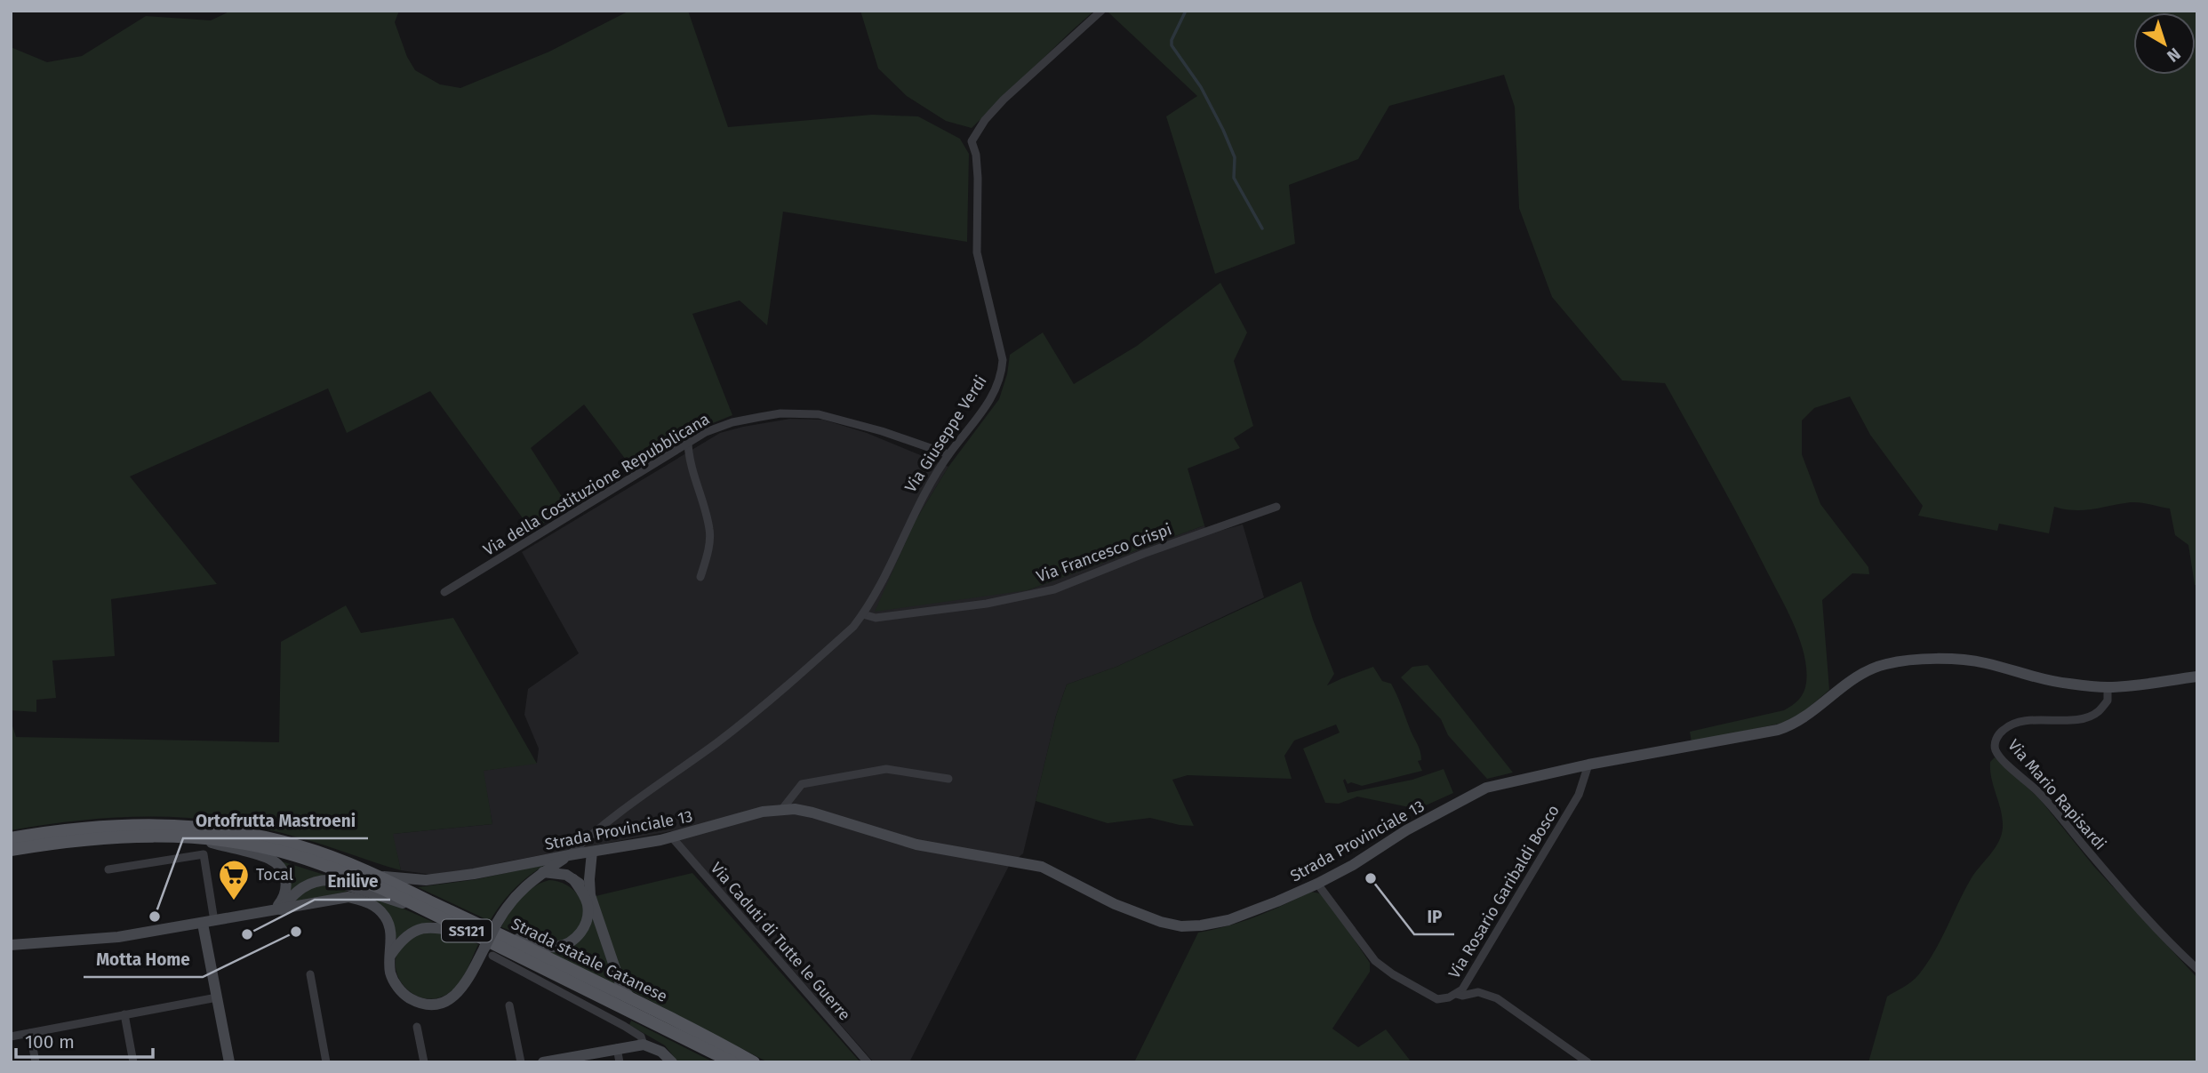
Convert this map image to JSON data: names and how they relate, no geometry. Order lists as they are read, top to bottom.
{
  "streets": {
    "main road": ["Strada Provinciale 13", "SS121", "Strada statale Catanese"],
    "street": [
      "Via Giuseppe Verdi",
      "Via della Costituzione Repubblicana",
      "Via Francesco Crispi",
      "Via Mario Rapisardi",
      "Via Rosario Garibaldi Bosco",
      "Via Caduti di Tutte le Guerre"
    ]
  },
  "crossings": [
    ["Via Giuseppe Verdi", "Via della Costituzione Repubblicana"],
    ["Via Giuseppe Verdi", "Via Francesco Crispi"],
    ["Via Giuseppe Verdi", "Strada Provinciale 13"],
    ["Via Mario Rapisardi", "Strada Provinciale 13"],
    ["Strada Provinciale 13", "Via Rosario Garibaldi Bosco"],
    ["Strada Provinciale 13", "Via Caduti di Tutte le Guerre"],
    ["Strada Provinciale 13", "Strada statale Catanese"]
  ],
  "places": {
    "other": [
      "IP",
      "Ortofrutta Mastroeni",
      "Motta Home",
      "Enilive"
    ],
    "supermarket": ["Tocal"]
  },
  "scale_bar": "100 m",
  "north": "bottom right"
}
